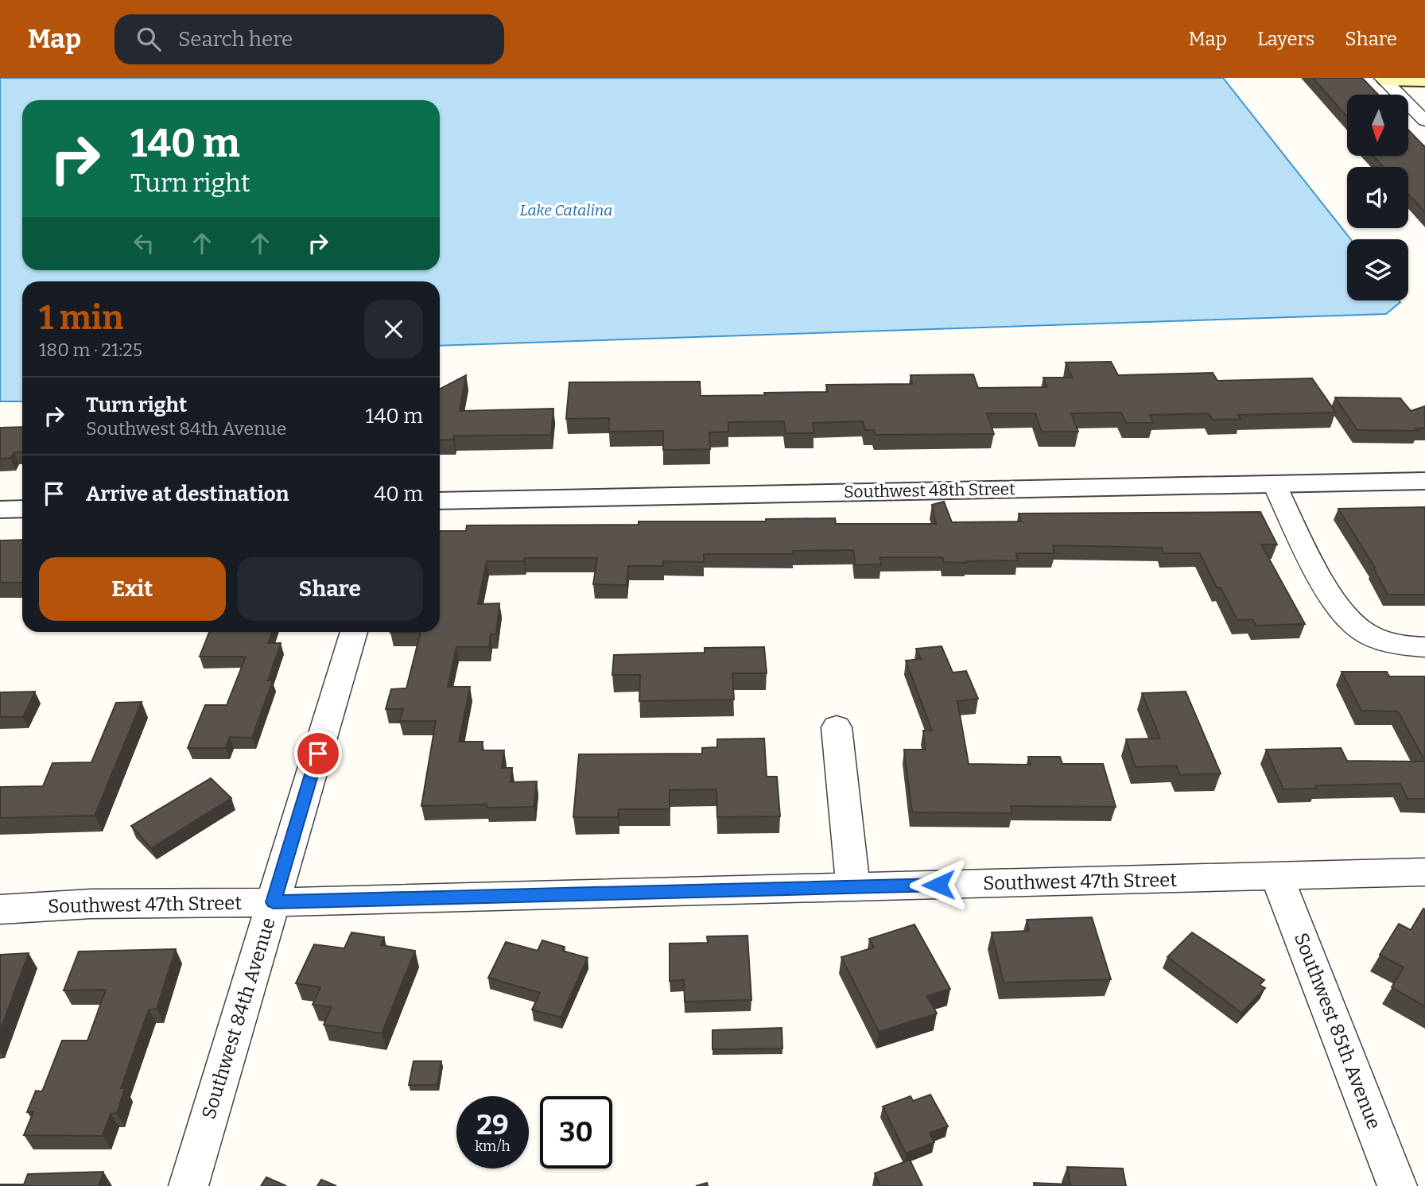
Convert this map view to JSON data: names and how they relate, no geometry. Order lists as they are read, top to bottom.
{
  "streets": {
    "street": [
      "Southwest 48th Street",
      "Southwest 47th Street",
      "Southwest 84th Avenue",
      "Southwest 85th Avenue"
    ]
  },
  "crossings": [
    ["Southwest 47th Street", "Southwest 84th Avenue"],
    ["Southwest 47th Street", "Southwest 85th Avenue"]
  ],
  "water": ["Lake Catalina"],
  "north": "bottom",
  "page": {
    "header": "Map",
    "search": "Search here",
    "nav": ["Map", "Layers", "Share"],
    "turn": ["140 m", "Turn right"],
    "heading": ["1 min", "180 m · 21:25"],
    "list": [
      {
        "name": "Turn right",
        "note": "Southwest 84th Avenue",
        "value": "140 m"
      },
      {
        "name": "Arrive at destination",
        "value": "40 m"
      }
    ],
    "buttons": ["Exit", "Share"],
    "speed": "29 km/h",
    "limit": "30"
  }
}
